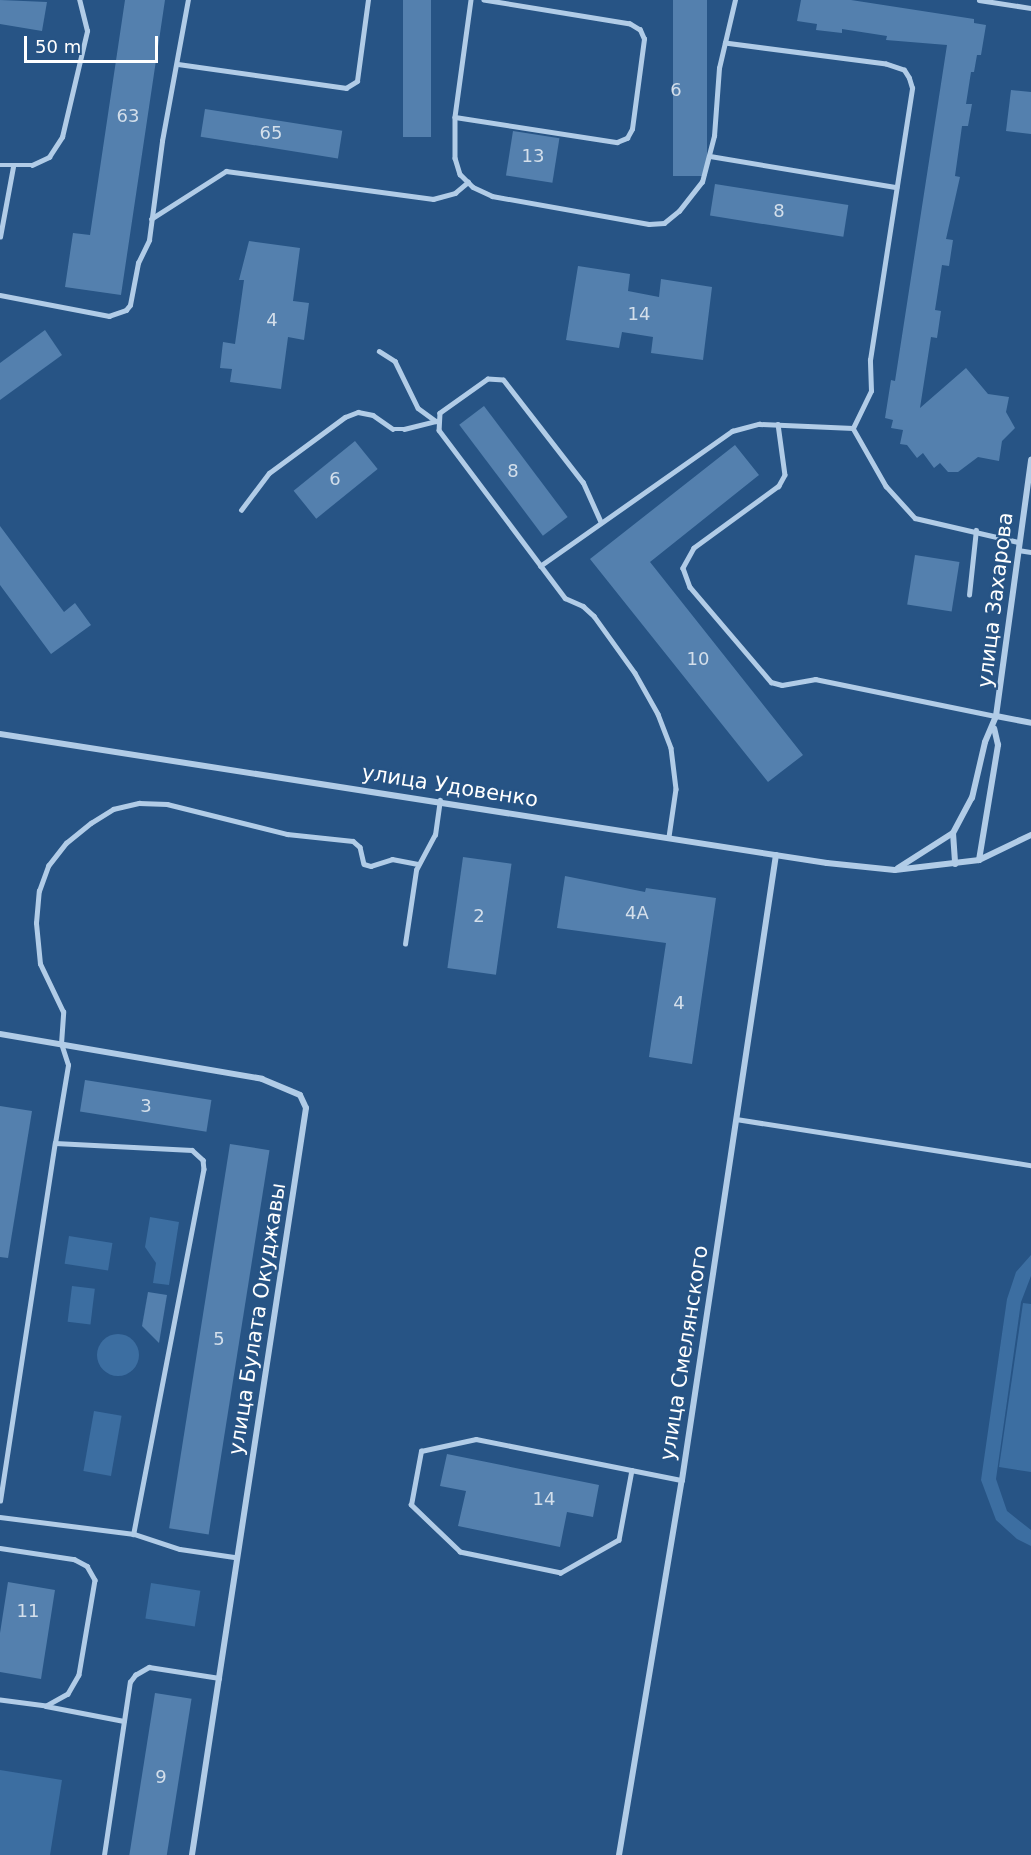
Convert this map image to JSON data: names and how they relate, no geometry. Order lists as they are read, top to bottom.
{
  "streets": {
    "street": [
      "улица Захарова",
      "улица Удовенко",
      "улица Булата Окуджавы",
      "улица Смелянского"
    ]
  },
  "crossings": [
    ["улица Удовенко", "улица Смелянского"]
  ],
  "house_numbers": [
    "6",
    "63",
    "65",
    "13",
    "8",
    "14",
    "4",
    "8",
    "6",
    "10",
    "4А",
    "2",
    "4",
    "3",
    "5",
    "14",
    "11",
    "9"
  ],
  "scale_bar": "50 m"
}
